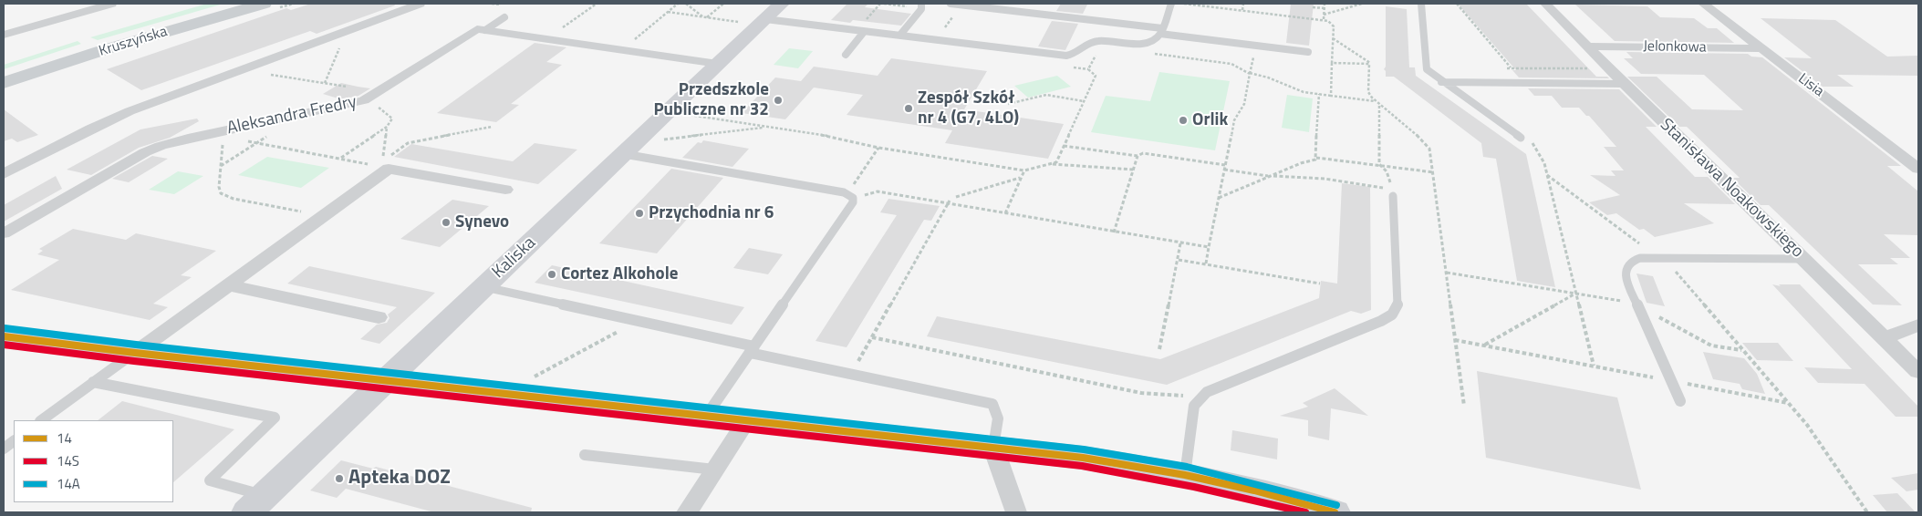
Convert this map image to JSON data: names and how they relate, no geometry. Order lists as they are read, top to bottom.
{
  "streets": {
    "main road": ["Kruszyńska"],
    "street": [
      "Jelonkowa",
      "Lisia",
      "Aleksandra Fredry",
      "Stanisława Noakowskiego",
      "Kaliska"
    ]
  },
  "crossings": [
    ["Jelonkowa", "Lisia"],
    ["Jelonkowa", "Stanisława Noakowskiego"],
    ["Aleksandra Fredry", "Kaliska"]
  ],
  "places": [
    "Przedszkole Publiczne nr 32",
    "Zespół Szkół nr 4 (G7, 4LO)",
    "Orlik",
    "Przychodnia nr 6",
    "Synevo",
    "Cortez Alkohole",
    "Apteka DOZ"
  ],
  "lines": ["transit line 14A", "transit line 14", "transit line 14S"],
  "legend": ["14", "14S", "14A"]
}
